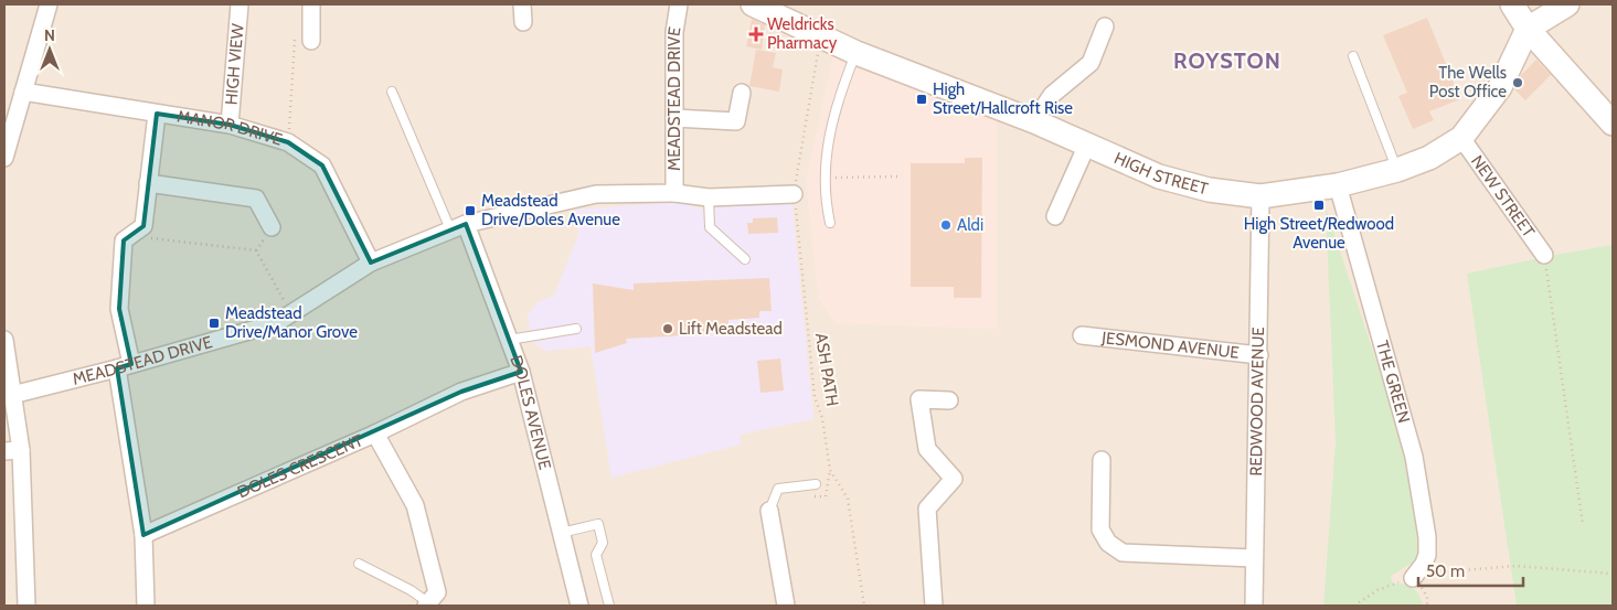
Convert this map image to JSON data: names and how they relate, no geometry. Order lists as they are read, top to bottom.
{
  "streets": {
    "main road": ["HIGH STREET"],
    "street": [
      "HIGH VIEW",
      "MEADSTEAD DRIVE",
      "MANOR DRIVE",
      "NEW STREET",
      "JESMOND AVENUE",
      "THE GREEN",
      "REDWOOD AVENUE",
      "DOLES AVENUE",
      "DOLES CRESCENT"
    ],
    "path": ["ASH PATH"]
  },
  "crossings": [
    ["HIGH VIEW", "MANOR DRIVE"],
    ["MEADSTEAD DRIVE", "MANOR DRIVE"],
    ["MEADSTEAD DRIVE", "ASH PATH"],
    ["MEADSTEAD DRIVE", "DOLES AVENUE"],
    ["HIGH STREET", "NEW STREET"],
    ["HIGH STREET", "ASH PATH"],
    ["HIGH STREET", "THE GREEN"],
    ["HIGH STREET", "REDWOOD AVENUE"],
    ["JESMOND AVENUE", "REDWOOD AVENUE"]
  ],
  "districts": ["ROYSTON"],
  "places": {
    "health": ["Weldricks Pharmacy"],
    "other": ["The Wells Post Office", "Aldi", "Lift Meadstead"],
    "transit": [
      "High Street/Hallcroft Rise",
      "High Street/Redwood Avenue",
      "Meadstead Drive/Doles Avenue",
      "Meadstead Drive/Manor Grove"
    ]
  },
  "scale_bar": "50 m",
  "north": "top"
}
